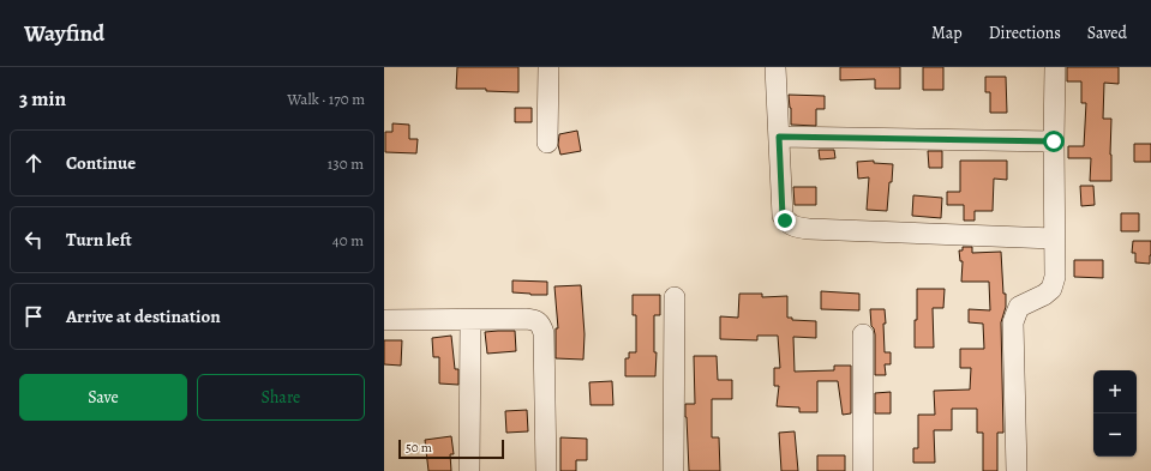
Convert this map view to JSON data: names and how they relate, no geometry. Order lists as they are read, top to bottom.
{
  "scale_bar": "50 m",
  "page": {
    "header": "Wayfind",
    "nav": ["Map", "Directions", "Saved"],
    "heading": ["3 min", "Walk · 170 m"],
    "list": [
      ["Continue", "130 m"],
      ["Turn left", "40 m"],
      "Arrive at destination"
    ],
    "buttons": ["Save", "Share"],
    "map_buttons": ["+", "−"],
    "scale": "50 m"
  }
}
